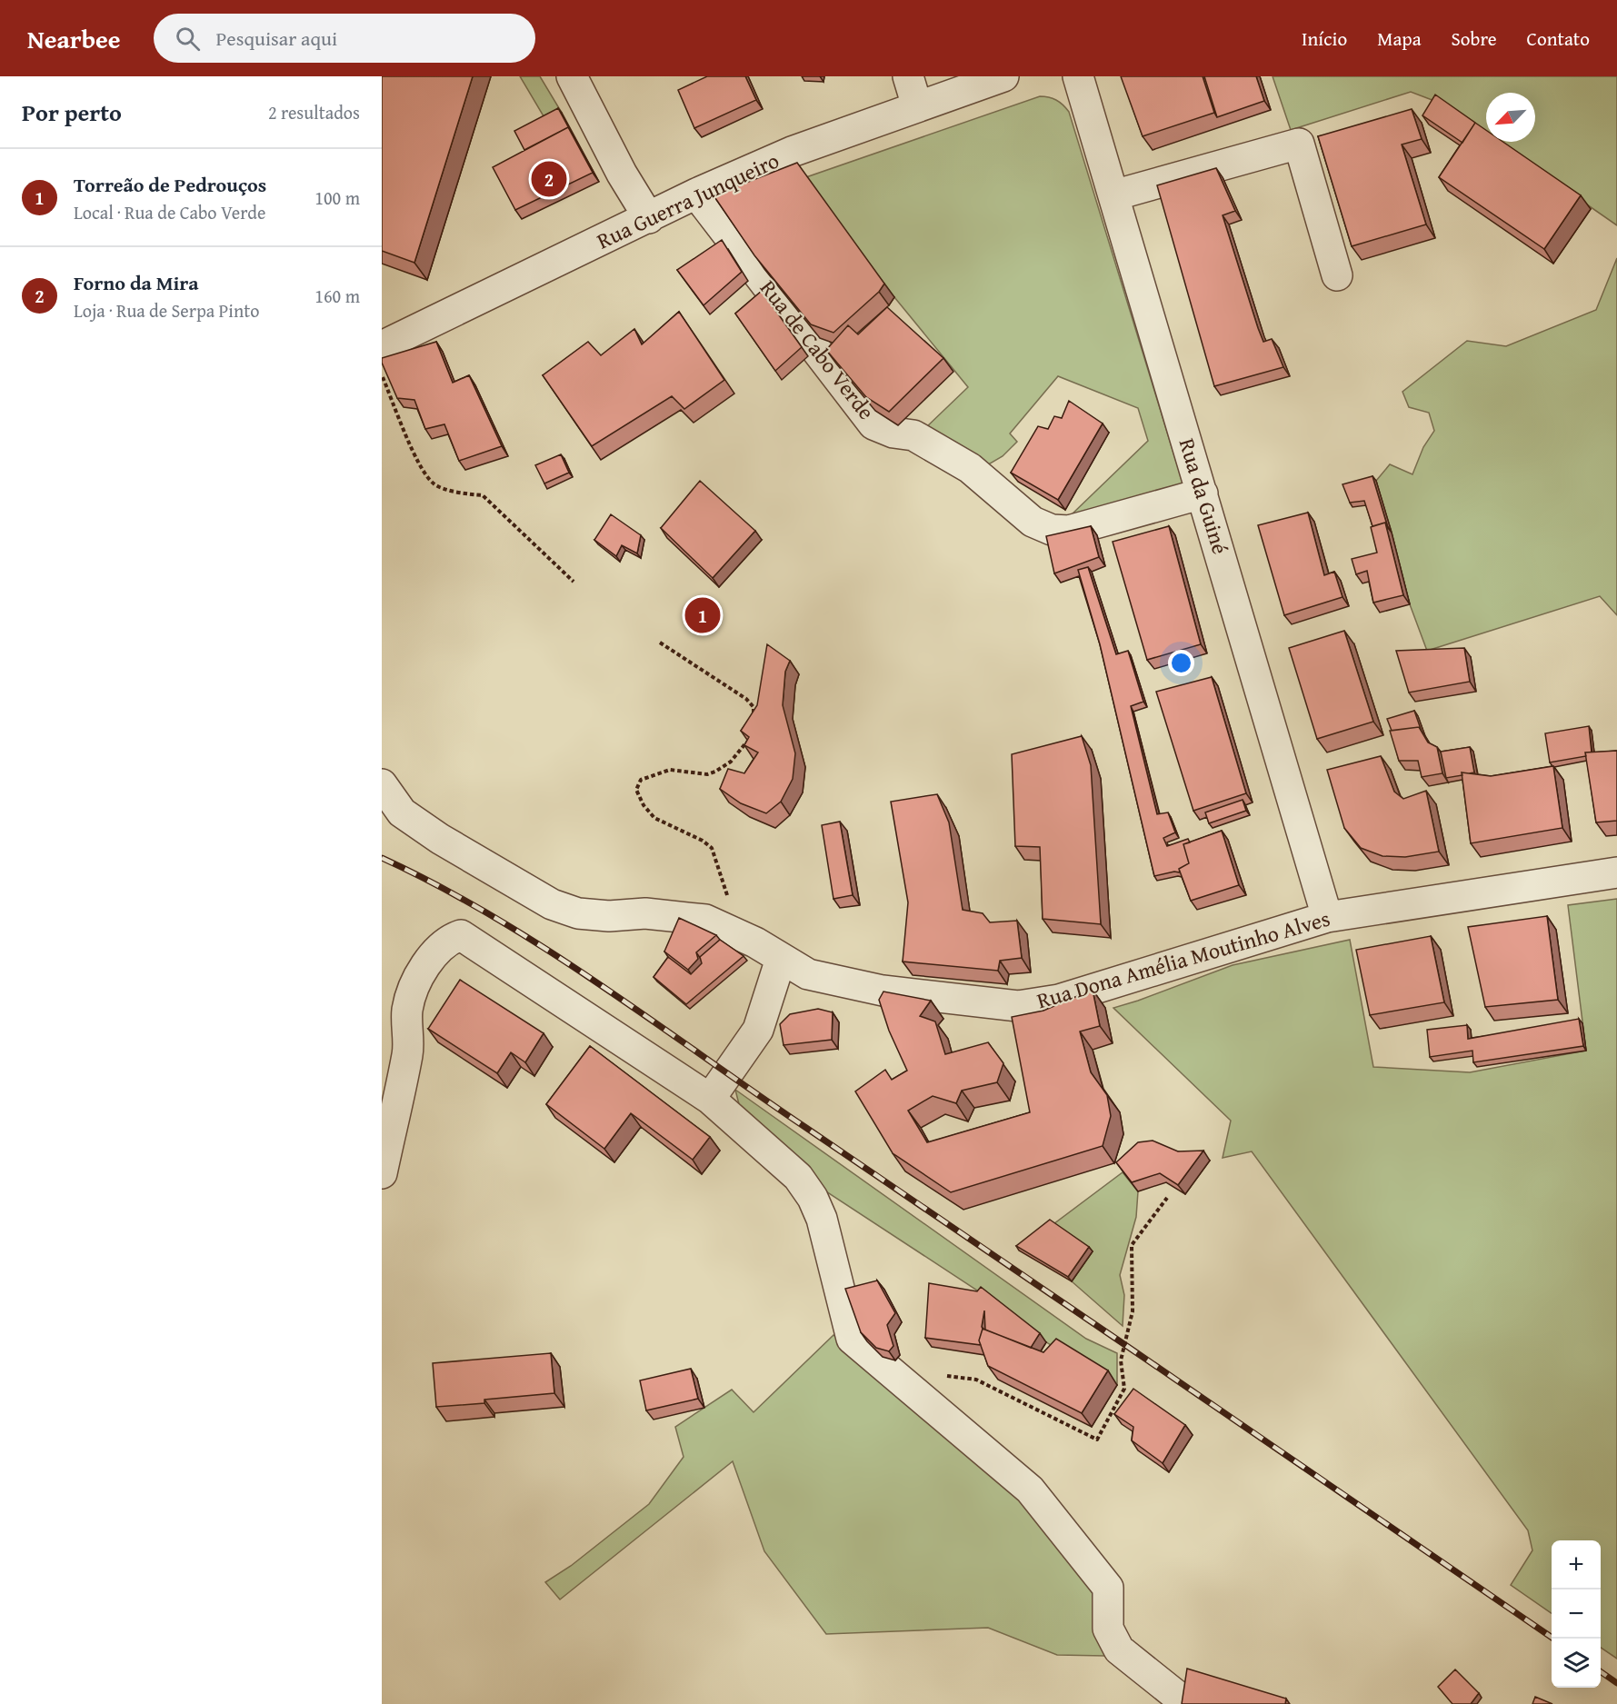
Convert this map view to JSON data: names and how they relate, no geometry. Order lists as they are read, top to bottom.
{
  "streets": {
    "street": [
      "Rua Guerra Junqueiro",
      "Rua de Cabo Verde",
      "Rua da Guiné",
      "Rua Dona Amélia Moutinho Alves"
    ]
  },
  "crossings": [
    ["Rua Guerra Junqueiro", "Rua de Cabo Verde"],
    ["Rua de Cabo Verde", "Rua da Guiné"],
    ["Rua da Guiné", "Rua Dona Amélia Moutinho Alves"]
  ],
  "north": "bottom left",
  "page": {
    "header": "Nearbee",
    "search": "Pesquisar aqui",
    "nav": [
      "Início",
      "Mapa",
      "Sobre",
      "Contato"
    ],
    "heading": ["Por perto", "2 resultados"],
    "list": [
      {
        "mark": "1",
        "name": "Torreão de Pedrouços",
        "note": "Local · Rua de Cabo Verde",
        "value": "100 m"
      },
      {
        "mark": "2",
        "name": "Forno da Mira",
        "note": "Loja · Rua de Serpa Pinto",
        "value": "160 m"
      }
    ],
    "pins": ["2", "1"],
    "map_buttons": ["+", "−"]
  }
}
